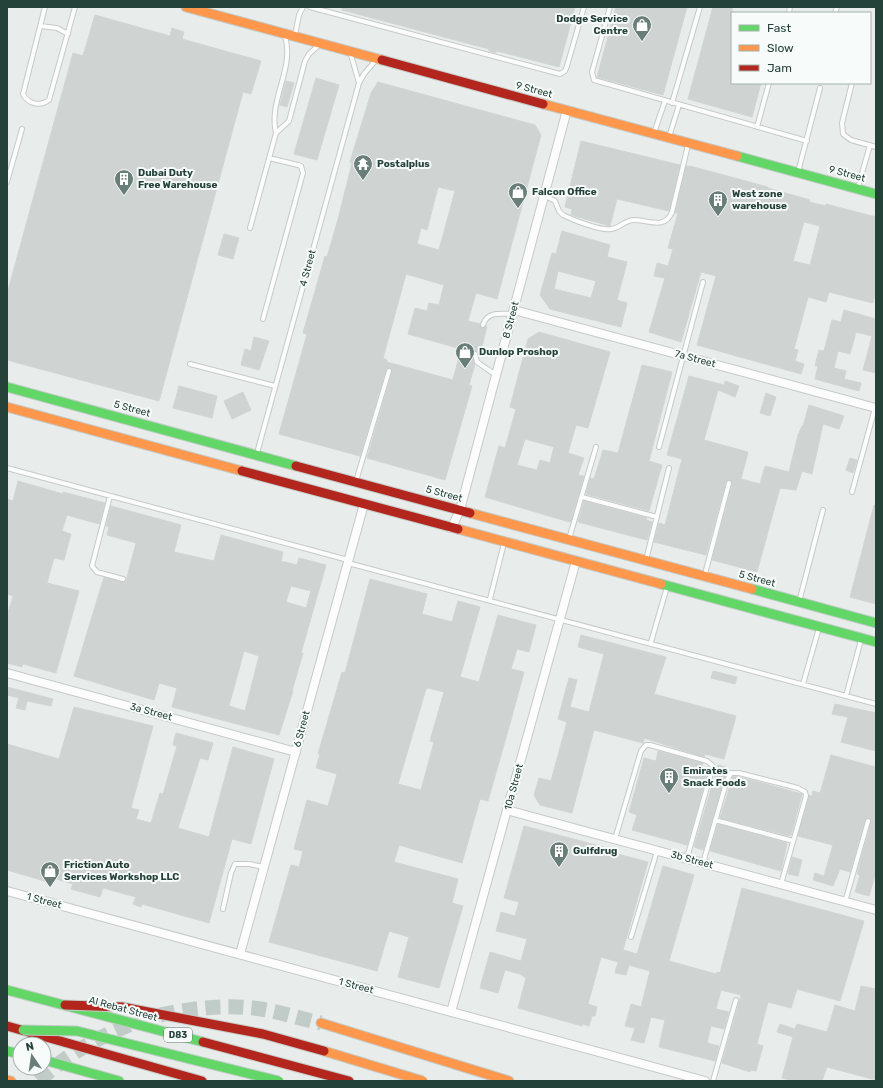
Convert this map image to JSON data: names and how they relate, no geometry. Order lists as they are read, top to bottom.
{
  "streets": {
    "main road": [
      "9 Street",
      "5 Street",
      "Al Rebat Street",
      "D83"
    ],
    "street": [
      "8 Street",
      "7a Street",
      "3a Street",
      "6 Street",
      "10a Street",
      "3b Street",
      "1 Street"
    ],
    "lane": ["4 Street"]
  },
  "crossings": [
    ["9 Street", "4 Street"],
    ["9 Street", "8 Street"],
    ["4 Street", "5 Street"],
    ["8 Street", "7a Street"],
    ["8 Street", "5 Street"],
    ["3a Street", "6 Street"],
    ["6 Street", "1 Street"],
    ["10a Street", "3b Street"],
    ["10a Street", "1 Street"]
  ],
  "places": {
    "shop": [
      "Dodge Service Centre",
      "Falcon Office",
      "Dunlop Proshop",
      "Friction Auto Services Workshop LLC"
    ],
    "temple": ["Postalplus"],
    "building": [
      "Dubai Duty Free Warehouse",
      "West zone warehouse",
      "Emirates Snack Foods",
      "Gulfdrug"
    ]
  },
  "legend": ["Fast", "Slow", "Jam"],
  "north": "top"
}
